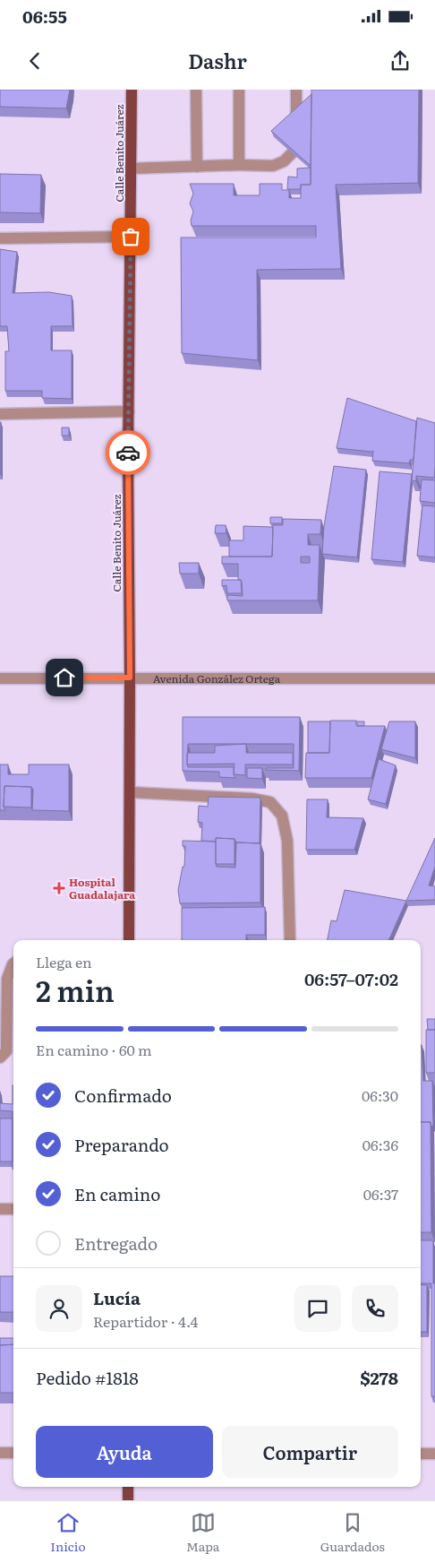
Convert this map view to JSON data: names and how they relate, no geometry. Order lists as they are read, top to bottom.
{
  "streets": {
    "main road": ["Calle Benito Juárez"],
    "street": ["Avenida González Ortega"]
  },
  "crossings": [
    ["Calle Benito Juárez", "Avenida González Ortega"]
  ],
  "places": {
    "health": ["Hospital Guadalajara"]
  },
  "page": {
    "status": "06:55",
    "header": "Dashr",
    "heading": ["2 min", "Llega en", "06:57–07:02"],
    "panel": [
      "Lucía",
      "Repartidor · 4.4",
      "Pedido #1818",
      "$278"
    ],
    "bar": "En camino · 60 m",
    "list": [
      ["Confirmado", "06:30"],
      ["Preparando", "06:36"],
      ["En camino", "06:37"],
      "Entregado"
    ],
    "buttons": ["Ayuda", "Compartir"],
    "tabs": ["Inicio", "Mapa", "Guardados"]
  }
}
